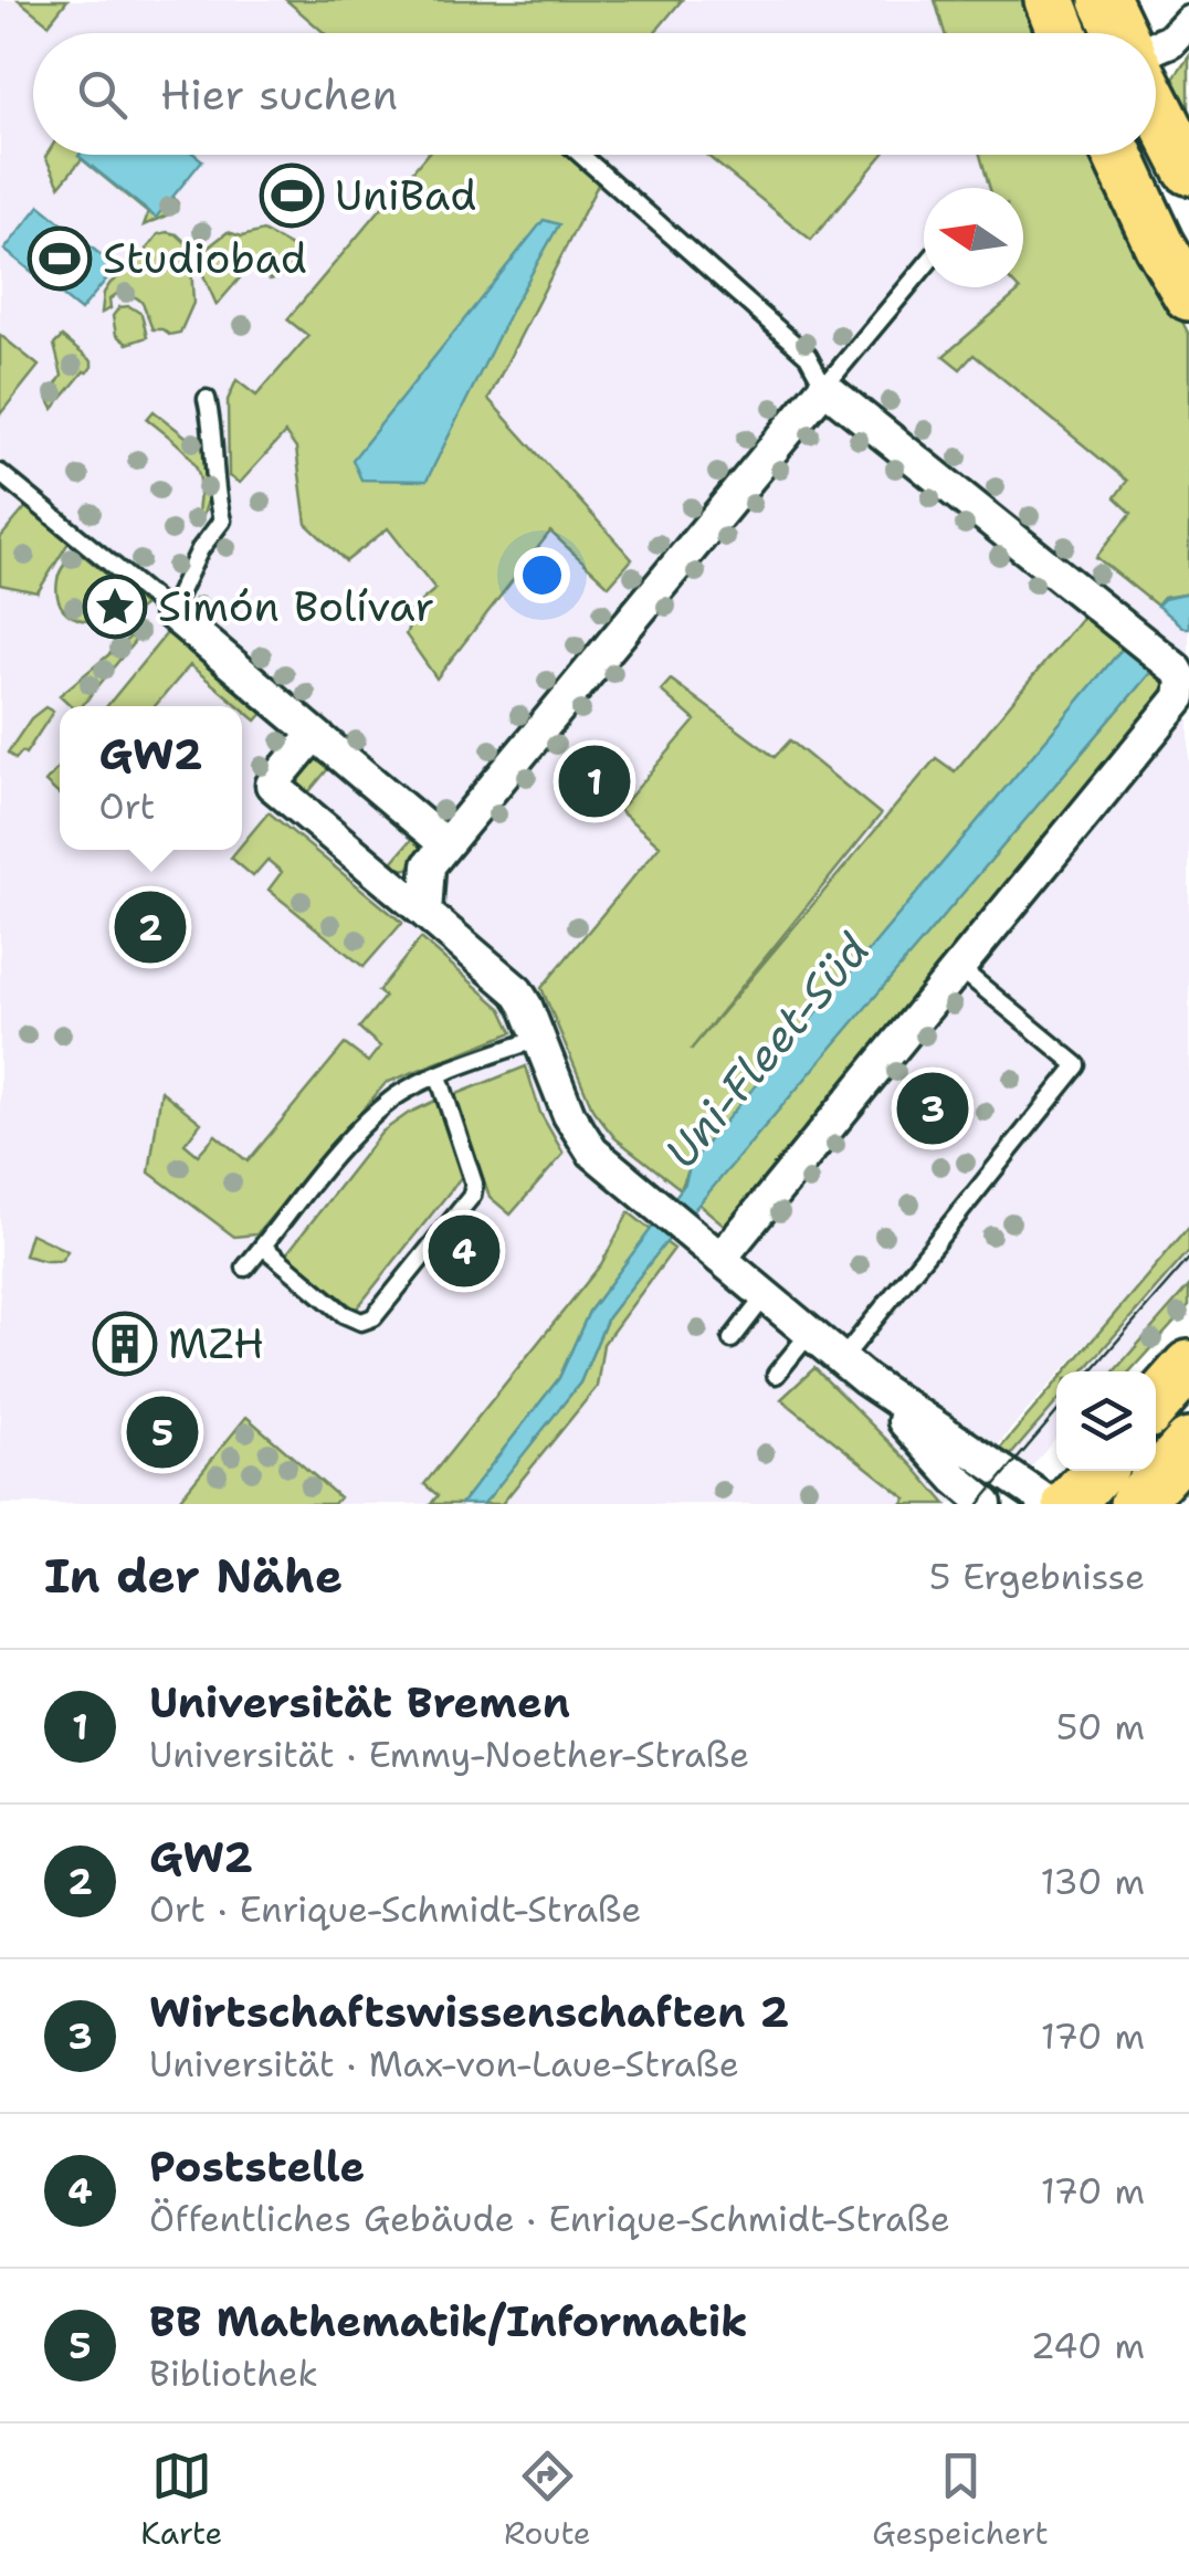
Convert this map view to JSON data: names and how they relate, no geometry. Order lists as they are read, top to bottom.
{
  "water": ["Uni-Fleet-Süd"],
  "places": {
    "sports": ["UniBad", "Studiobad"],
    "place": ["Simón Bolívar"],
    "building": ["MZH"]
  },
  "north": "left",
  "page": {
    "search": "Hier suchen",
    "popup": ["GW2", "Ort"],
    "pins": [
      "1",
      "2",
      "3",
      "4",
      "5"
    ],
    "heading": ["In der Nähe", "5 Ergebnisse"],
    "list": [
      {
        "mark": "1",
        "name": "Universität Bremen",
        "note": "Universität · Emmy-Noether-Straße",
        "value": "50 m"
      },
      {
        "mark": "2",
        "name": "GW2",
        "note": "Ort · Enrique-Schmidt-Straße",
        "value": "130 m"
      },
      {
        "mark": "3",
        "name": "Wirtschaftswissenschaften 2",
        "note": "Universität · Max-von-Laue-Straße",
        "value": "170 m"
      },
      {
        "mark": "4",
        "name": "Poststelle",
        "note": "Öffentliches Gebäude · Enrique-Schmidt-Straße",
        "value": "170 m"
      },
      {
        "mark": "5",
        "name": "BB Mathematik/Informatik",
        "note": "Bibliothek",
        "value": "240 m"
      }
    ],
    "nav": ["Karte", "Route", "Gespeichert"]
  }
}
